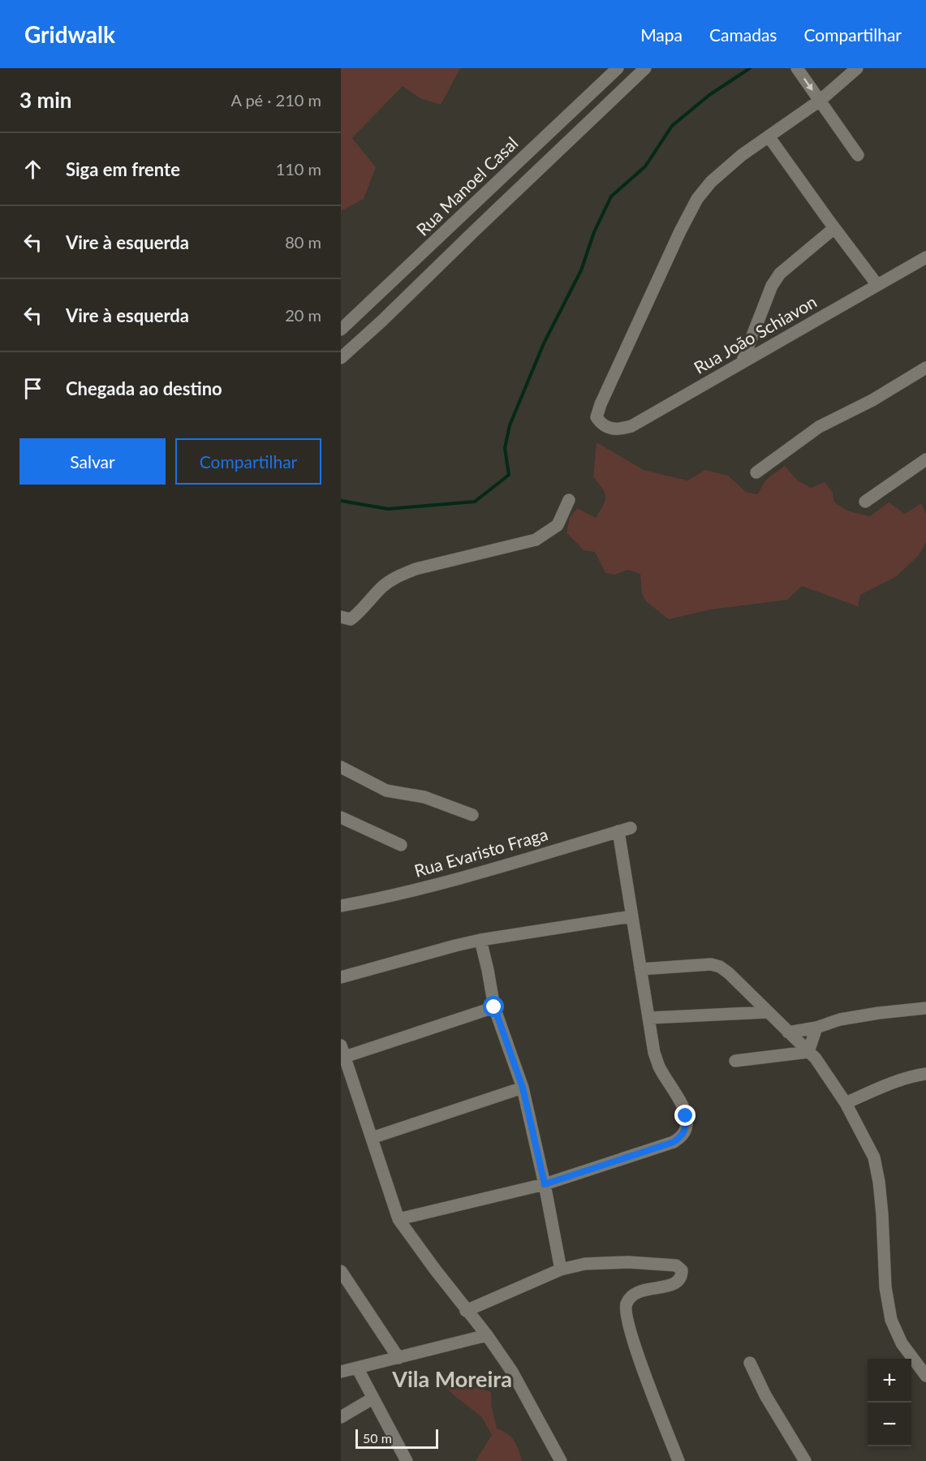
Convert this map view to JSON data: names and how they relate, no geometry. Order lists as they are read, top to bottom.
{
  "streets": {
    "street": ["Rua Manoel Casal", "Rua João Schiavon", "Rua Evaristo Fraga"]
  },
  "districts": ["Vila Moreira"],
  "scale_bar": "50 m",
  "page": {
    "header": "Gridwalk",
    "nav": ["Mapa", "Camadas", "Compartilhar"],
    "heading": ["3 min", "A pé · 210 m"],
    "list": [
      ["Siga em frente", "110 m"],
      ["Vire à esquerda", "80 m"],
      ["Vire à esquerda", "20 m"],
      "Chegada ao destino"
    ],
    "buttons": ["Salvar", "Compartilhar"],
    "map_buttons": ["+", "−"],
    "scale": "50 m"
  }
}
